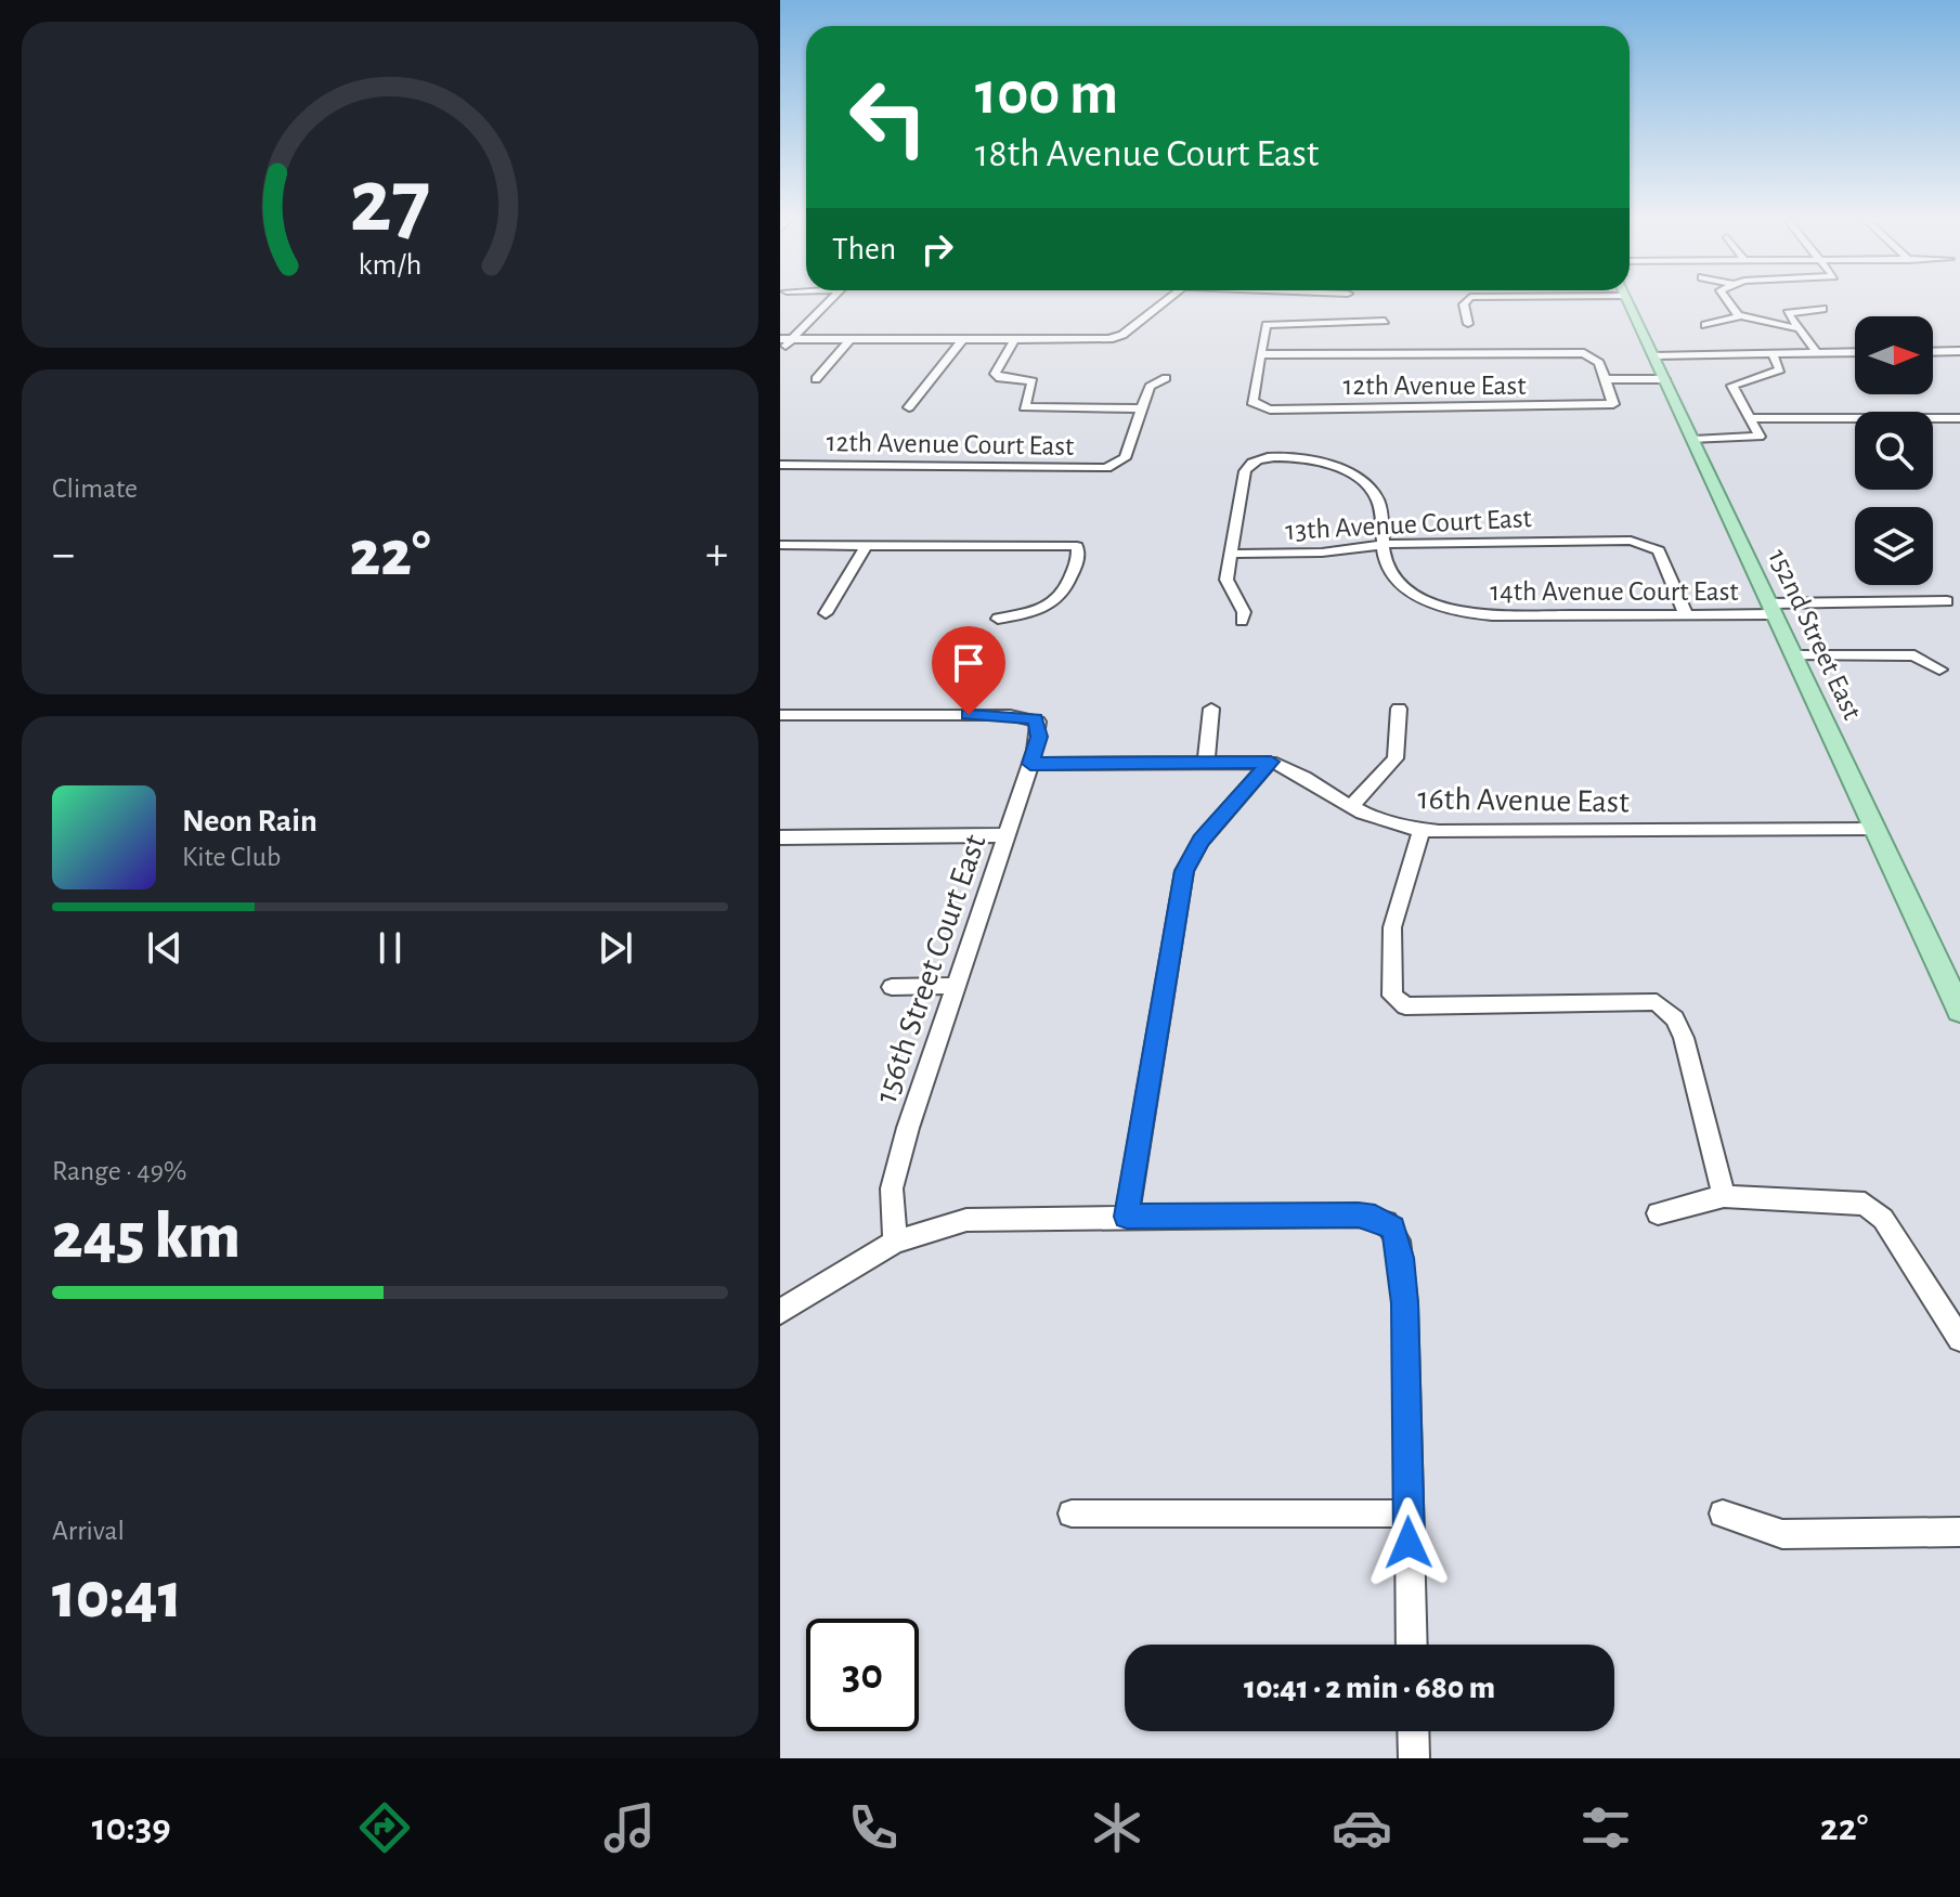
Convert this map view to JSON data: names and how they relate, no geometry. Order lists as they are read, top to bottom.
{
  "streets": {
    "main road": ["152nd Street East"],
    "street": [
      "12th Avenue East",
      "12th Avenue Court East",
      "13th Avenue Court East",
      "14th Avenue Court East",
      "16th Avenue East",
      "156th Street Court East"
    ]
  },
  "crossings": [
    ["13th Avenue Court East", "14th Avenue Court East"],
    ["14th Avenue Court East", "152nd Street East"],
    ["152nd Street East", "16th Avenue East"],
    ["16th Avenue East", "156th Street Court East"]
  ],
  "north": "right",
  "page": {
    "turn": ["100 m", "18th Avenue Court East"],
    "then": "Then",
    "tile": [
      "Climate",
      ["Range · 49%", "245 km"],
      ["Arrival", "10:41"]
    ],
    "heat": ["−", "22°", "+"],
    "song": ["Neon Rain", "Kite Club"],
    "limit": "30",
    "trip": "10:41 · 2 min · 680 m",
    "tabs": ["10:39", "22°"],
    "gauge": ["27", "km/h"]
  }
}
